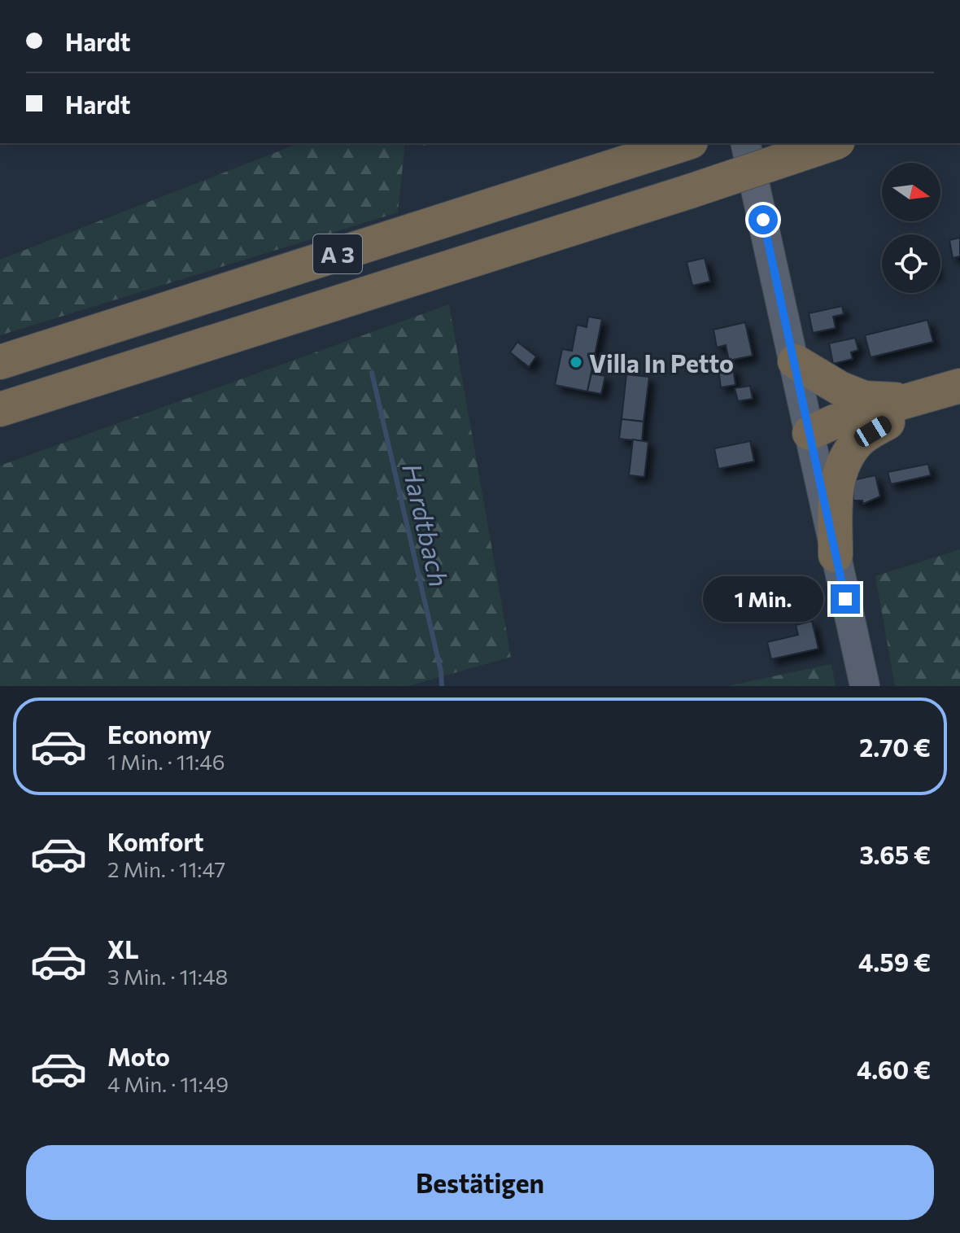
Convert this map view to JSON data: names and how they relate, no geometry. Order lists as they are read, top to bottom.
{
  "streets": {
    "highway": ["A 3"]
  },
  "water": ["Hardtbach"],
  "places": ["Villa In Petto"],
  "north": "right",
  "page": {
    "banner": ["Hardt", "Hardt"],
    "bubble": "1 Min.",
    "list": [
      {
        "name": "Economy",
        "note": "1 Min. · 11:46",
        "value": "2.70 €"
      },
      {
        "name": "Komfort",
        "note": "2 Min. · 11:47",
        "value": "3.65 €"
      },
      {
        "name": "XL",
        "note": "3 Min. · 11:48",
        "value": "4.59 €"
      },
      {
        "name": "Moto",
        "note": "4 Min. · 11:49",
        "value": "4.60 €"
      }
    ],
    "buttons": "Bestätigen"
  }
}
